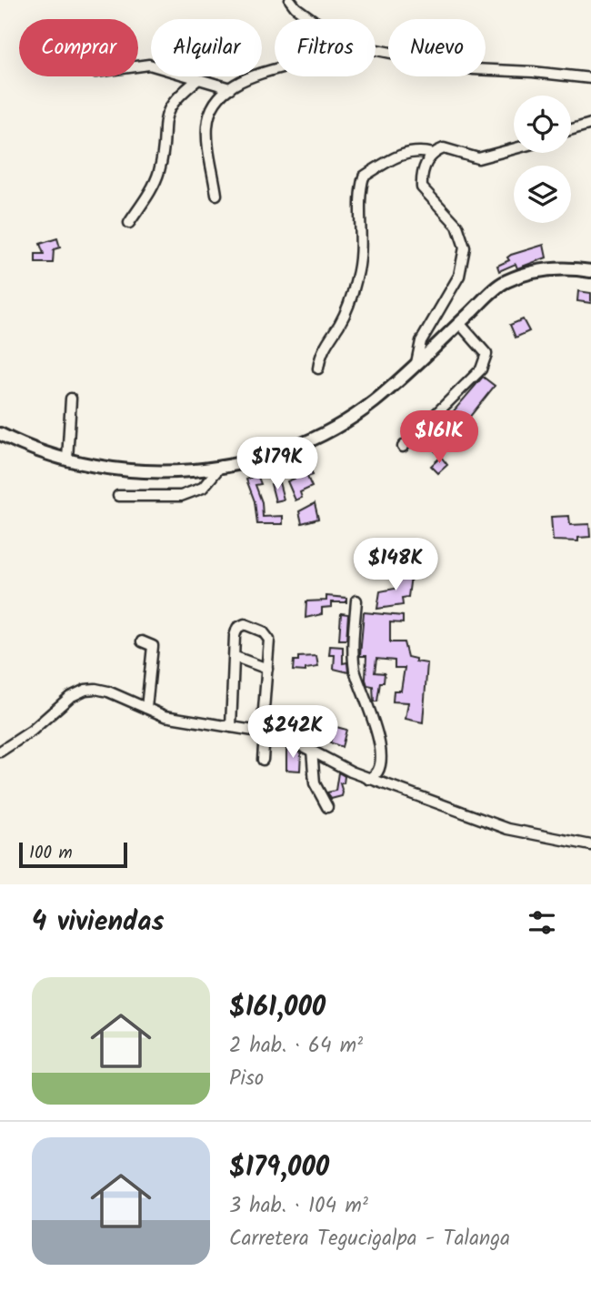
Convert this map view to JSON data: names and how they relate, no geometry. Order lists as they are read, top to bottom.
{
  "scale_bar": "100 m",
  "page": {
    "chip": [
      "Comprar",
      "Alquilar",
      "Filtros",
      "Nuevo"
    ],
    "price": [
      "$161K",
      "$179K",
      "$148K",
      "$242K"
    ],
    "scale": "100 m",
    "heading": "4 viviendas",
    "list": [
      {
        "name": "$161,000",
        "note": "2 hab. · 64 m² · Piso"
      },
      {
        "name": "$179,000",
        "note": "3 hab. · 104 m² · Carretera Tegucigalpa - Talanga"
      }
    ]
  }
}
